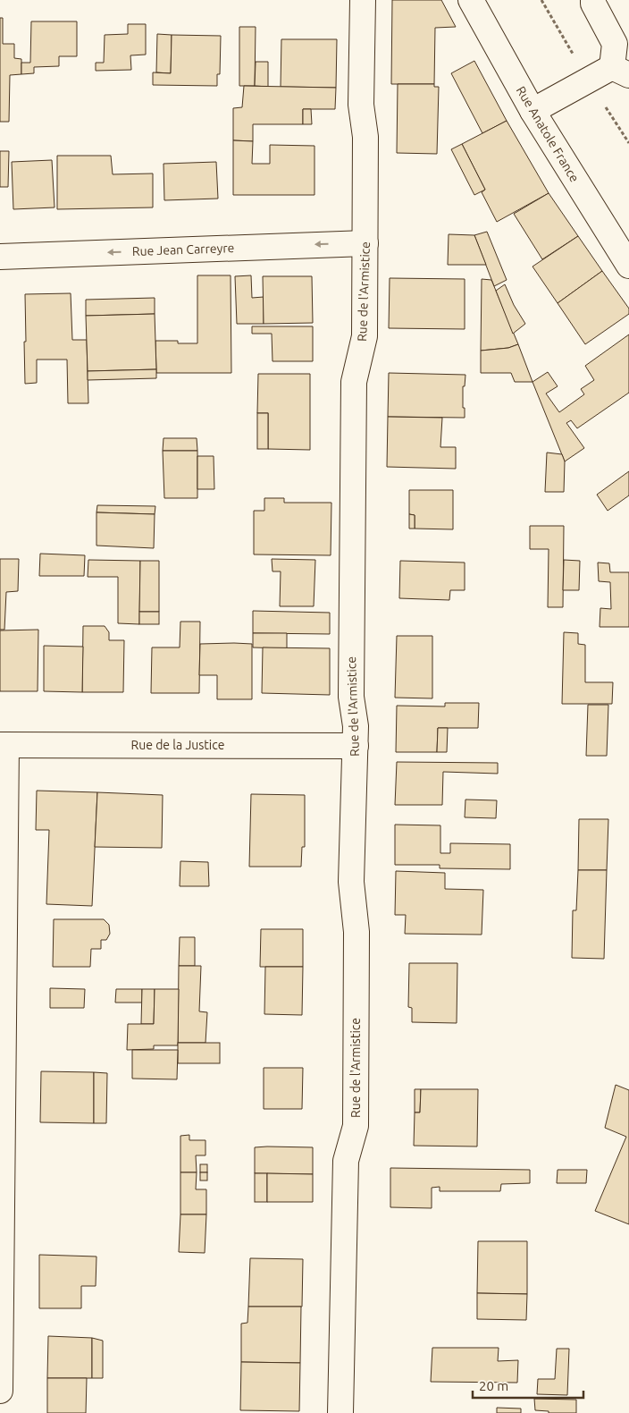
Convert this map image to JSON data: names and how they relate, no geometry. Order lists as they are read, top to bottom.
{
  "streets": {
    "street": [
      "Rue Anatole France",
      "Rue Jean Carreyre",
      "Rue de l'Armistice",
      "Rue de la Justice"
    ]
  },
  "crossings": [
    ["Rue Jean Carreyre", "Rue de l'Armistice"],
    ["Rue de l'Armistice", "Rue de la Justice"]
  ],
  "one_way": ["Rue Jean Carreyre"],
  "scale_bar": "20 m"
}
